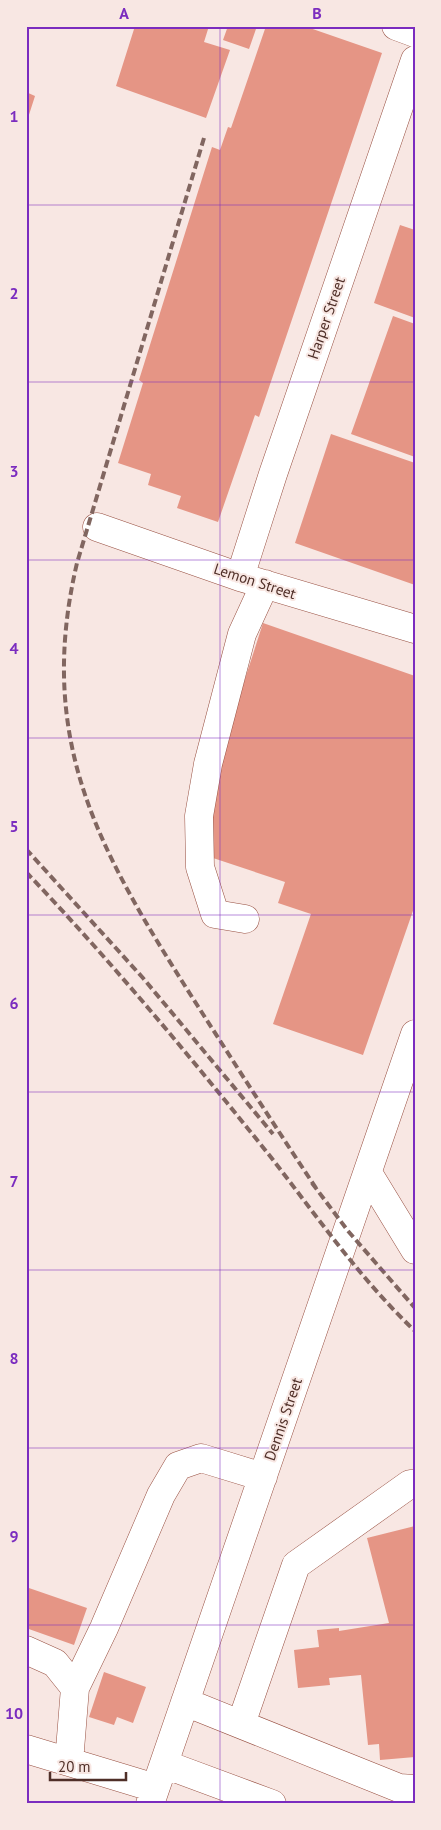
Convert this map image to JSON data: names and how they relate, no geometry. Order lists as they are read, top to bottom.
{
  "streets": {
    "street": ["Harper Street", "Lemon Street", "Dennis Street"]
  },
  "crossings": [
    ["Harper Street", "Lemon Street"]
  ],
  "scale_bar": "20 m",
  "grid": {
    "columns": ["A", "B"],
    "rows": [
      "1",
      "2",
      "3",
      "4",
      "5",
      "6",
      "7",
      "8",
      "9",
      "10"
    ]
  }
}
